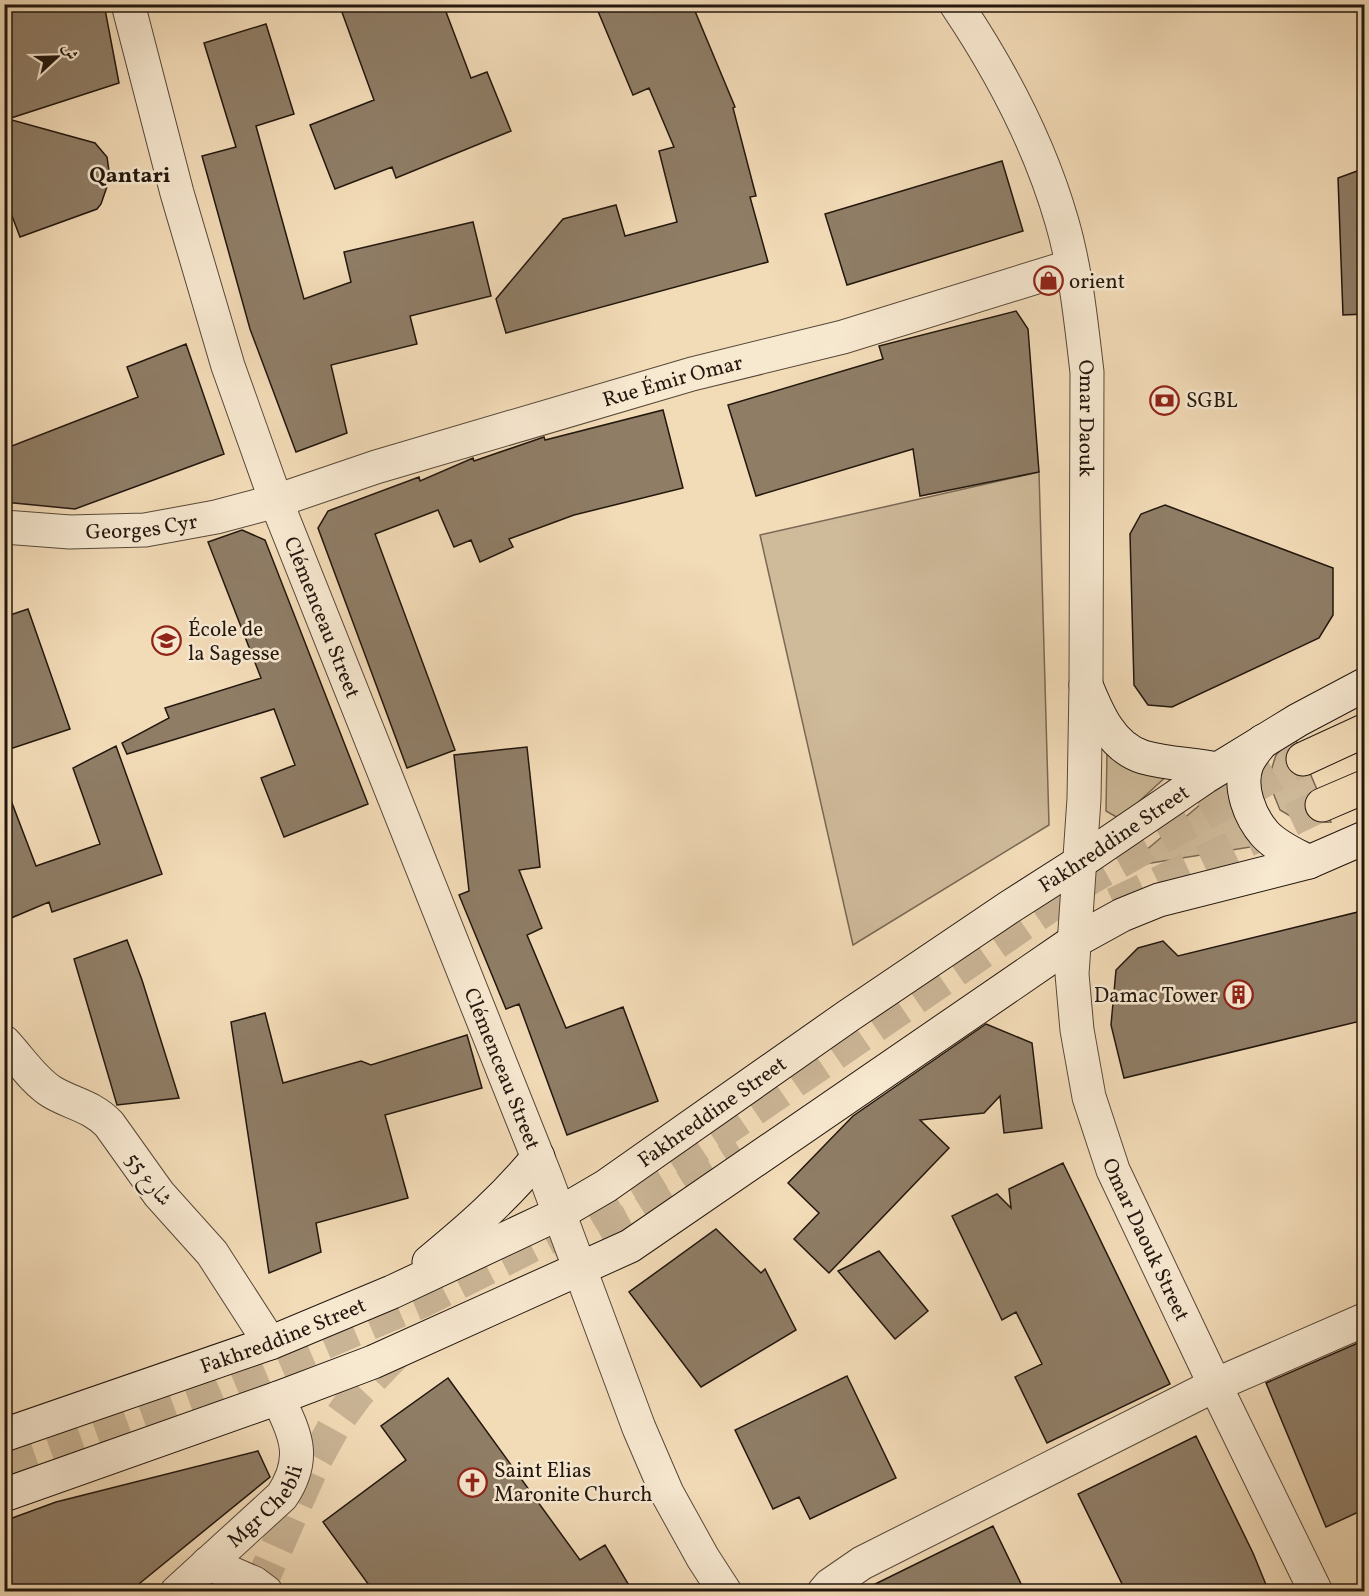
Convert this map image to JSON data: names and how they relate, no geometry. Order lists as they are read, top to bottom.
{
  "streets": {
    "street": [
      "Rue Émir Omar",
      "Omar Daouk",
      "Georges Cyr",
      "Clémenceau Street",
      "Fakhreddine Street",
      "شارع 55",
      "Omar Daouk Street",
      "Mgr Chebli"
    ]
  },
  "crossings": [
    ["Rue Émir Omar", "Omar Daouk"],
    ["Rue Émir Omar", "Georges Cyr"],
    ["Rue Émir Omar", "Clémenceau Street"],
    ["Omar Daouk", "Fakhreddine Street"],
    ["Omar Daouk", "Omar Daouk Street"],
    ["Georges Cyr", "Clémenceau Street"],
    ["Clémenceau Street", "Fakhreddine Street"],
    ["Fakhreddine Street", "شارع 55"],
    ["Fakhreddine Street", "Omar Daouk Street"]
  ],
  "districts": ["Qantari"],
  "places": {
    "shop": ["orient"],
    "bank": ["SGBL"],
    "school or university": ["École de la Sagesse"],
    "building": ["Damac Tower"],
    "church": ["Saint Elias Maronite Church"]
  },
  "north": "right"
}
